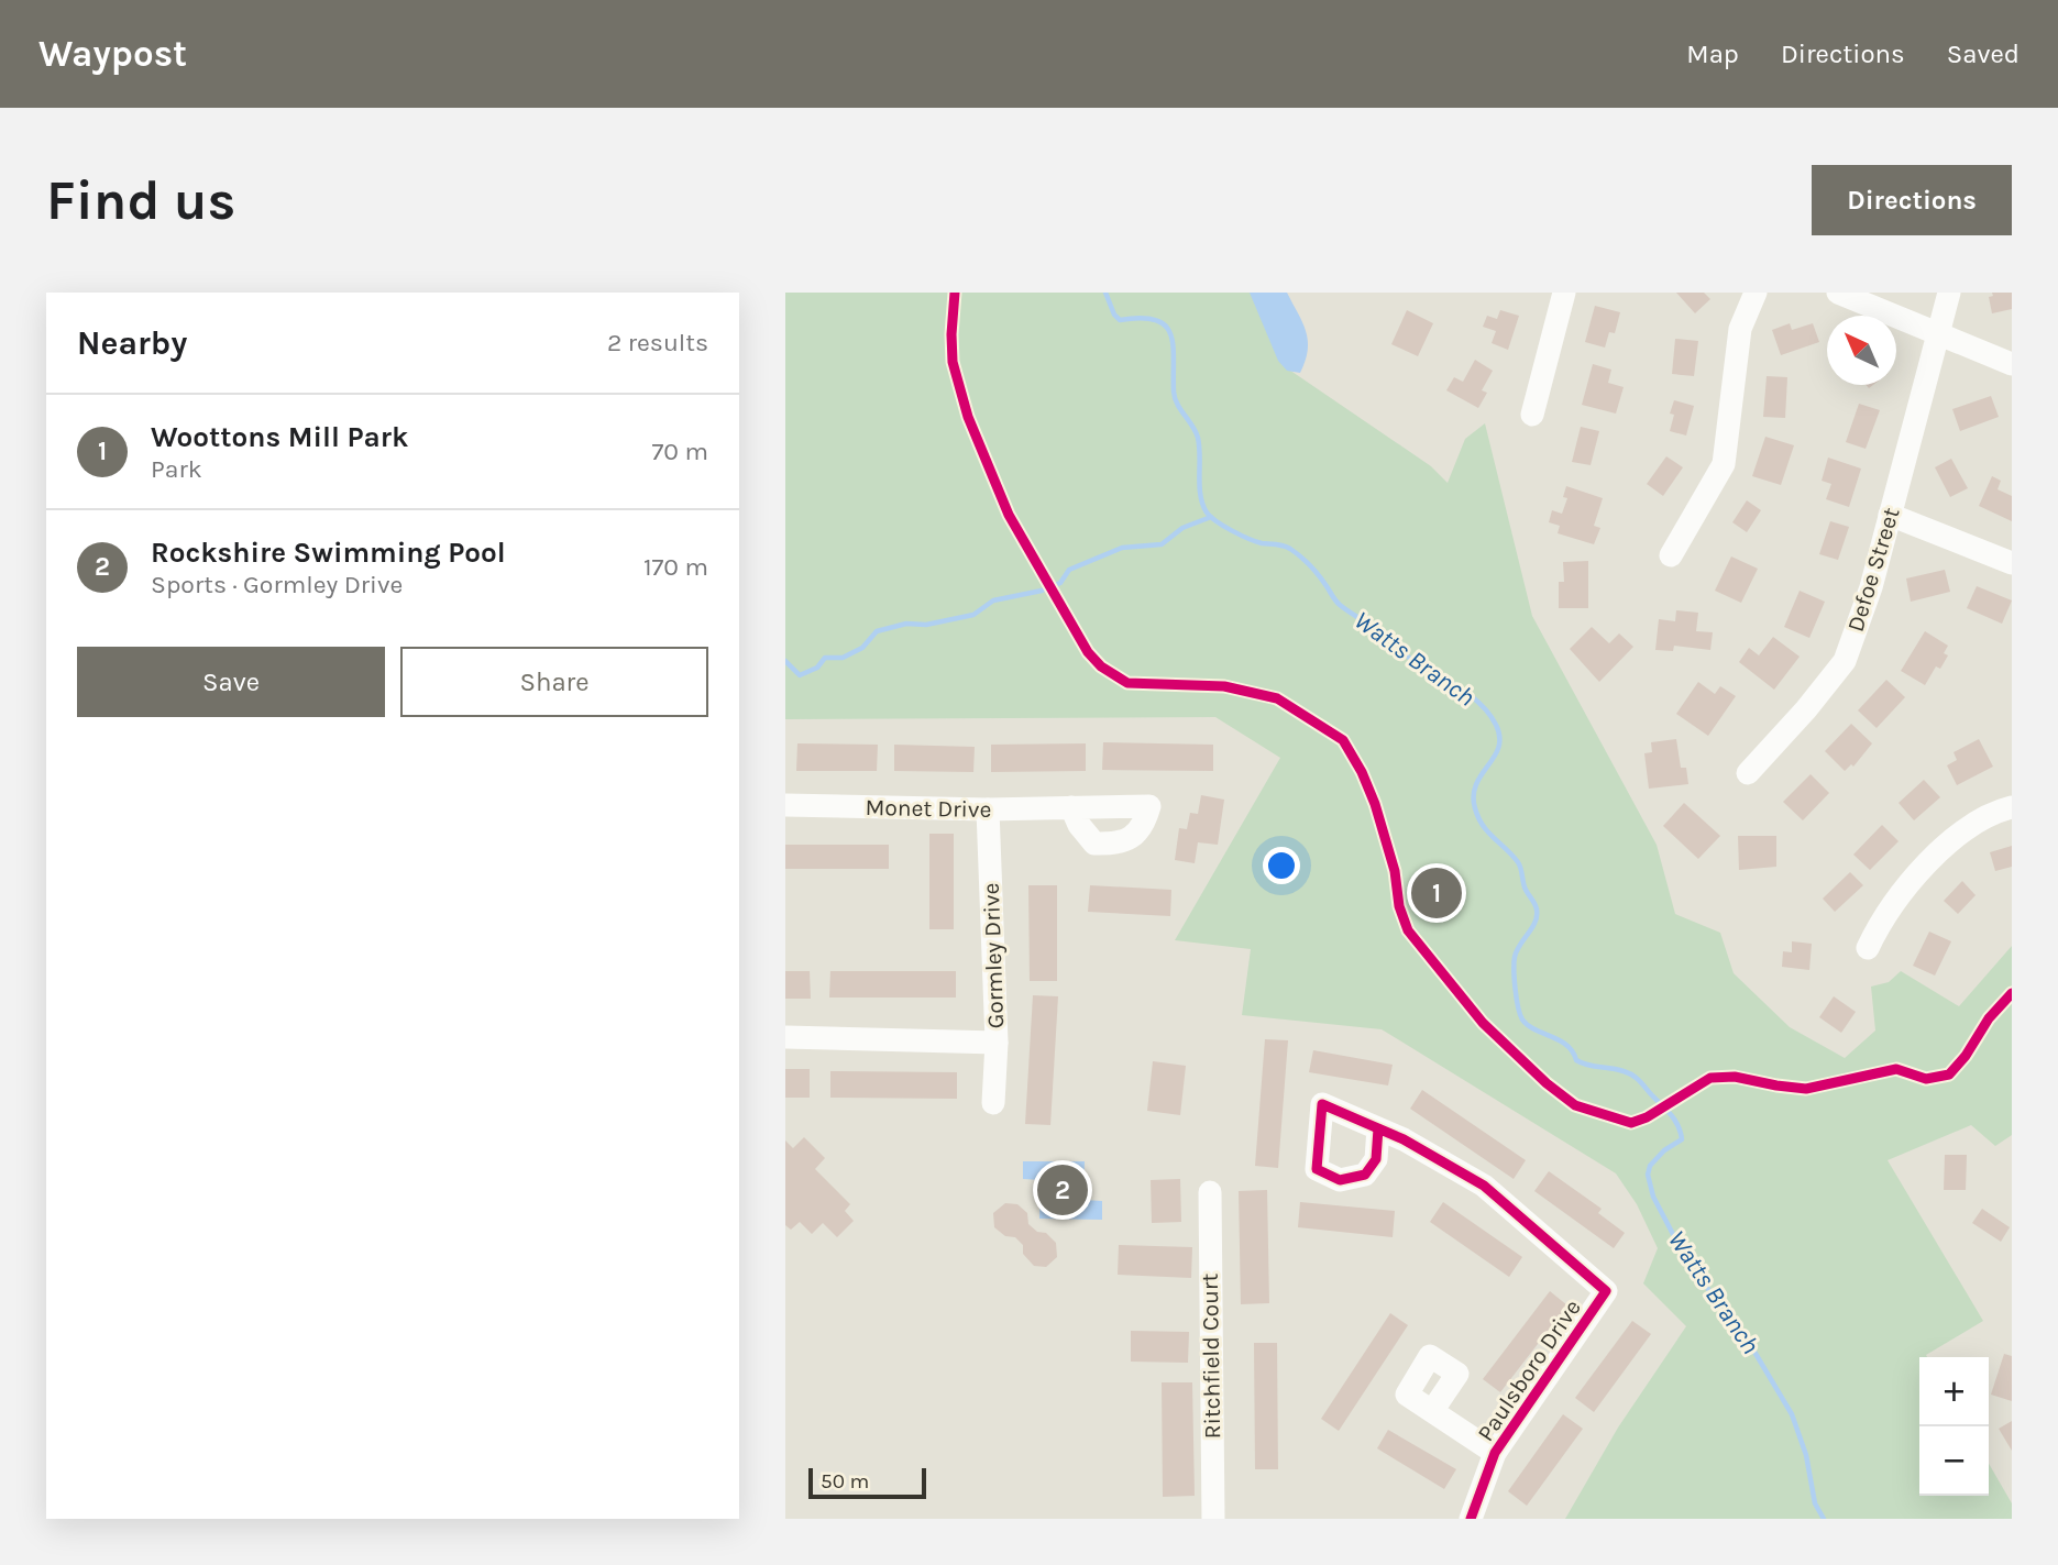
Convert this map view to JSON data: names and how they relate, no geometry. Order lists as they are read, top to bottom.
{
  "streets": {
    "street": [
      "Defoe Street",
      "Monet Drive",
      "Gormley Drive",
      "Ritchfield Court",
      "Paulsboro Drive"
    ]
  },
  "crossings": [
    ["Monet Drive", "Gormley Drive"]
  ],
  "water": ["Watts Branch"],
  "scale_bar": "50 m",
  "north": "top left",
  "page": {
    "header": "Waypost",
    "nav": ["Map", "Directions", "Saved"],
    "buttons": [
      "Directions",
      ["Save", "Share"]
    ],
    "title": "Find us",
    "heading": ["Nearby", "2 results"],
    "list": [
      {
        "mark": "1",
        "name": "Woottons Mill Park",
        "note": "Park",
        "value": "70 m"
      },
      {
        "mark": "2",
        "name": "Rockshire Swimming Pool",
        "note": "Sports · Gormley Drive",
        "value": "170 m"
      }
    ],
    "pins": ["1", "2"],
    "map_buttons": ["+", "−"],
    "scale": "50 m"
  }
}
